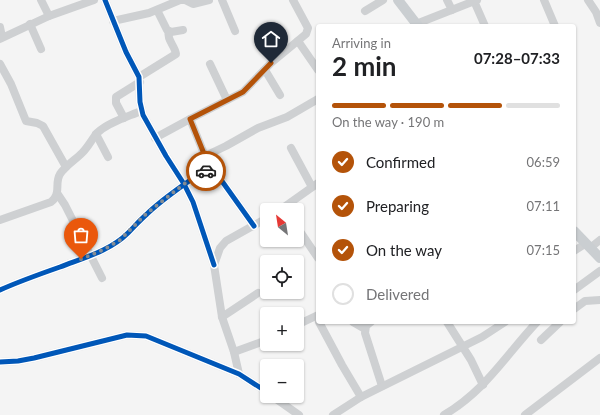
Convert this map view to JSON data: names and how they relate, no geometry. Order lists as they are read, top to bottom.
{
  "north": "top left",
  "page": {
    "heading": ["2 min", "Arriving in", "07:28–07:33"],
    "bar": "On the way · 190 m",
    "list": [
      ["Confirmed", "06:59"],
      ["Preparing", "07:11"],
      ["On the way", "07:15"],
      "Delivered"
    ],
    "map_buttons": ["+", "−"]
  }
}
